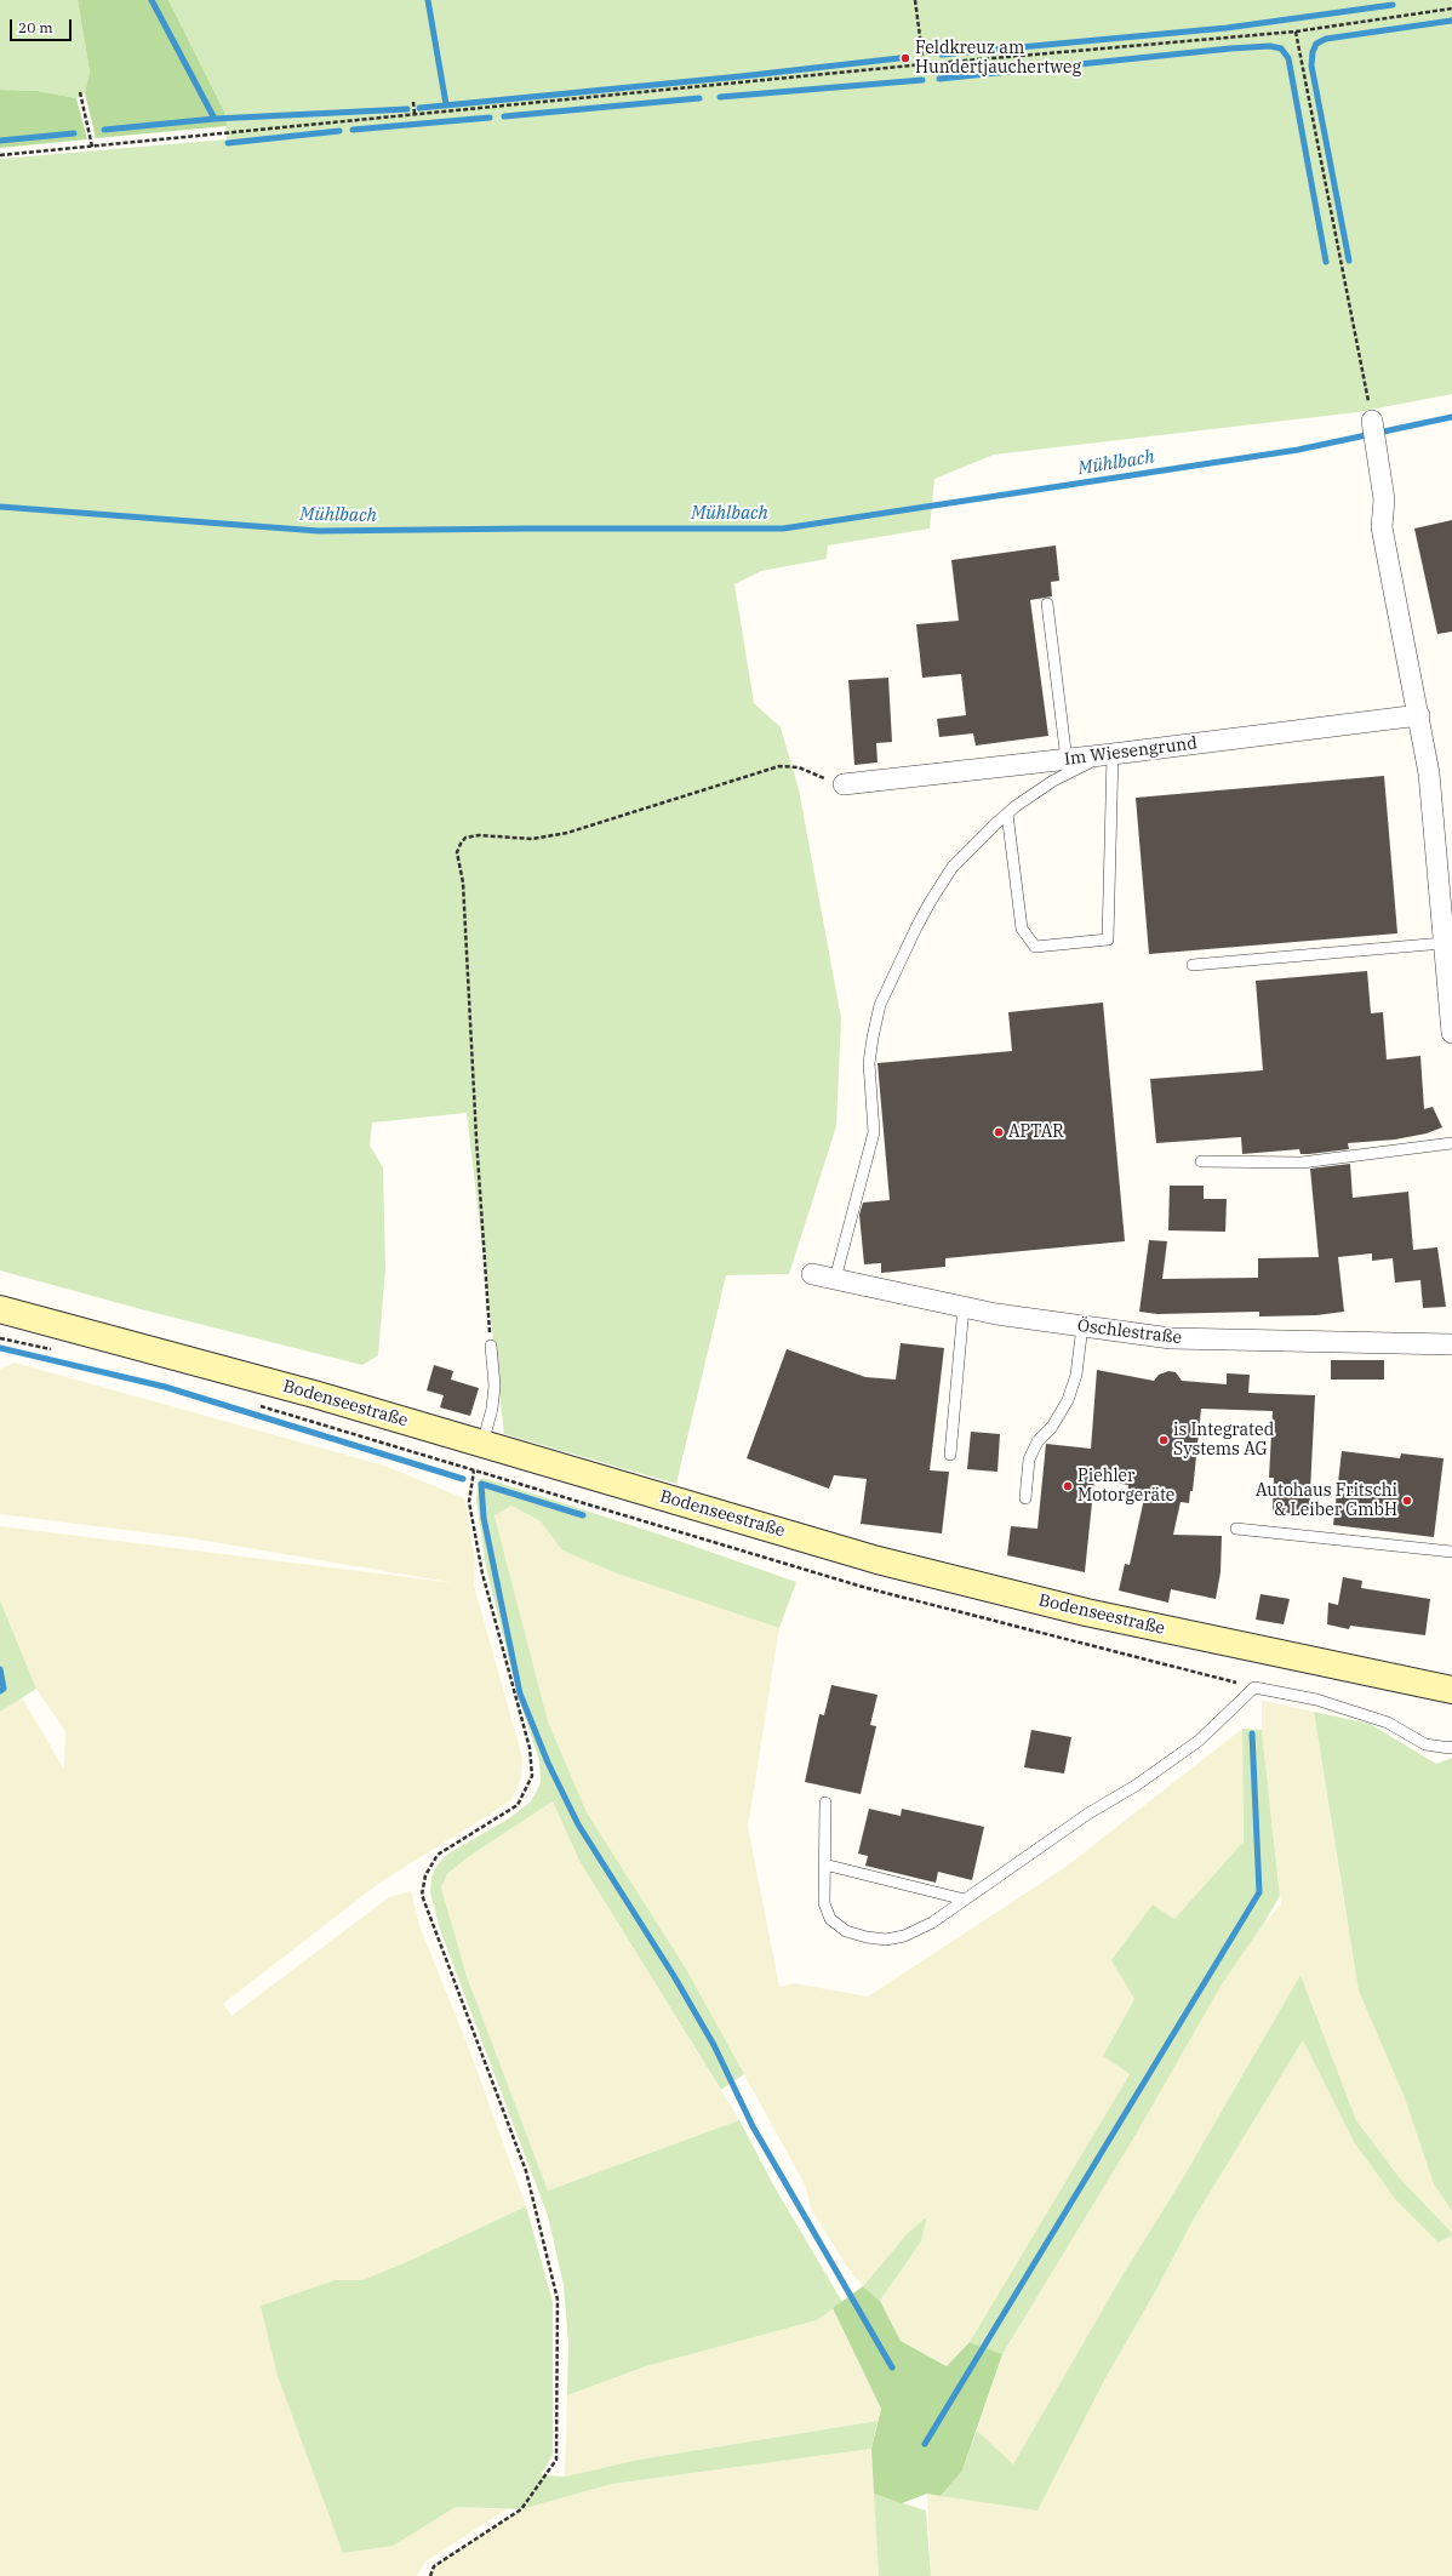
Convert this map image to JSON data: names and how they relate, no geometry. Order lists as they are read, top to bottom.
{
  "streets": {
    "street": ["Im Wiesengrund", "Öschlestraße", "Bodenseestraße"]
  },
  "water": ["Mühlbach"],
  "places": [
    "Feldkreuz am Hundertjauchertweg",
    "APTAR",
    "is Integrated Systems AG",
    "Piehler Motorgeräte",
    "Autohaus Fritschi & Leiber GmbH"
  ],
  "scale_bar": "20 m"
}
